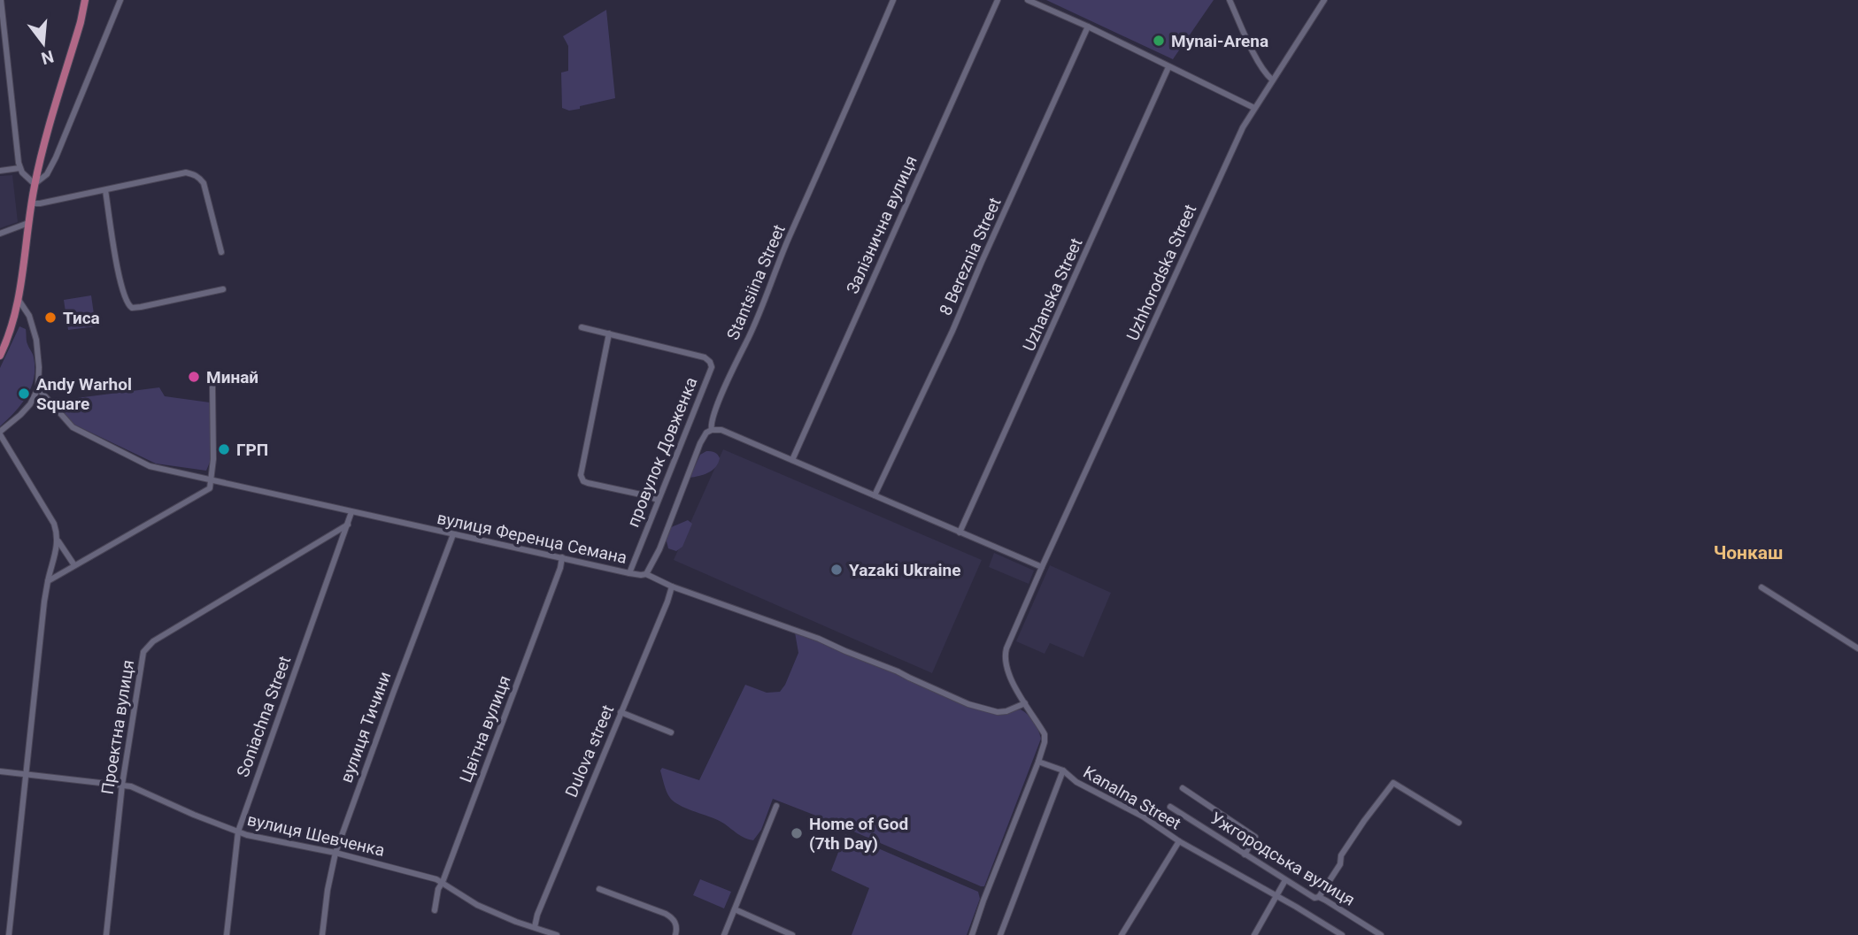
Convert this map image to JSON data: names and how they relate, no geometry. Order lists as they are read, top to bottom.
{
  "streets": {
    "street": [
      "Залізнична вулиця",
      "8 Bereznia Street",
      "Uzhhorodska Street",
      "Stantsiina Street",
      "Uzhanska Street",
      "провулок Довженка",
      "вулиця Ференца Семана",
      "Soniachna Street",
      "Проектна вулиця",
      "вулиця Тичини",
      "Цвітна вулиця",
      "Dulova street",
      "Kanalna Street",
      "вулиця Шевченка",
      "Ужгородська вулиця"
    ]
  },
  "crossings": [
    ["Uzhhorodska Street", "вулиця Ференца Семана"],
    ["Stantsiina Street", "вулиця Ференца Семана"],
    ["провулок Довженка", "вулиця Ференца Семана"],
    ["вулиця Ференца Семана", "Soniachna Street"],
    ["вулиця Ференца Семана", "вулиця Тичини"],
    ["вулиця Ференца Семана", "Цвітна вулиця"],
    ["вулиця Ференца Семана", "Dulova street"],
    ["Soniachna Street", "Проектна вулиця"],
    ["Soniachna Street", "вулиця Шевченка"],
    ["Проектна вулиця", "вулиця Шевченка"],
    ["вулиця Тичини", "вулиця Шевченка"],
    ["Цвітна вулиця", "вулиця Шевченка"],
    ["Dulova street", "вулиця Шевченка"]
  ],
  "districts": ["Чонкаш"],
  "places": [
    "Mynai-Arena",
    "Тиса",
    "Минай",
    "Andy Warhol Square",
    "ГРП",
    "Yazaki Ukraine",
    "Home of God (7th Day)"
  ],
  "north": "bottom"
}
